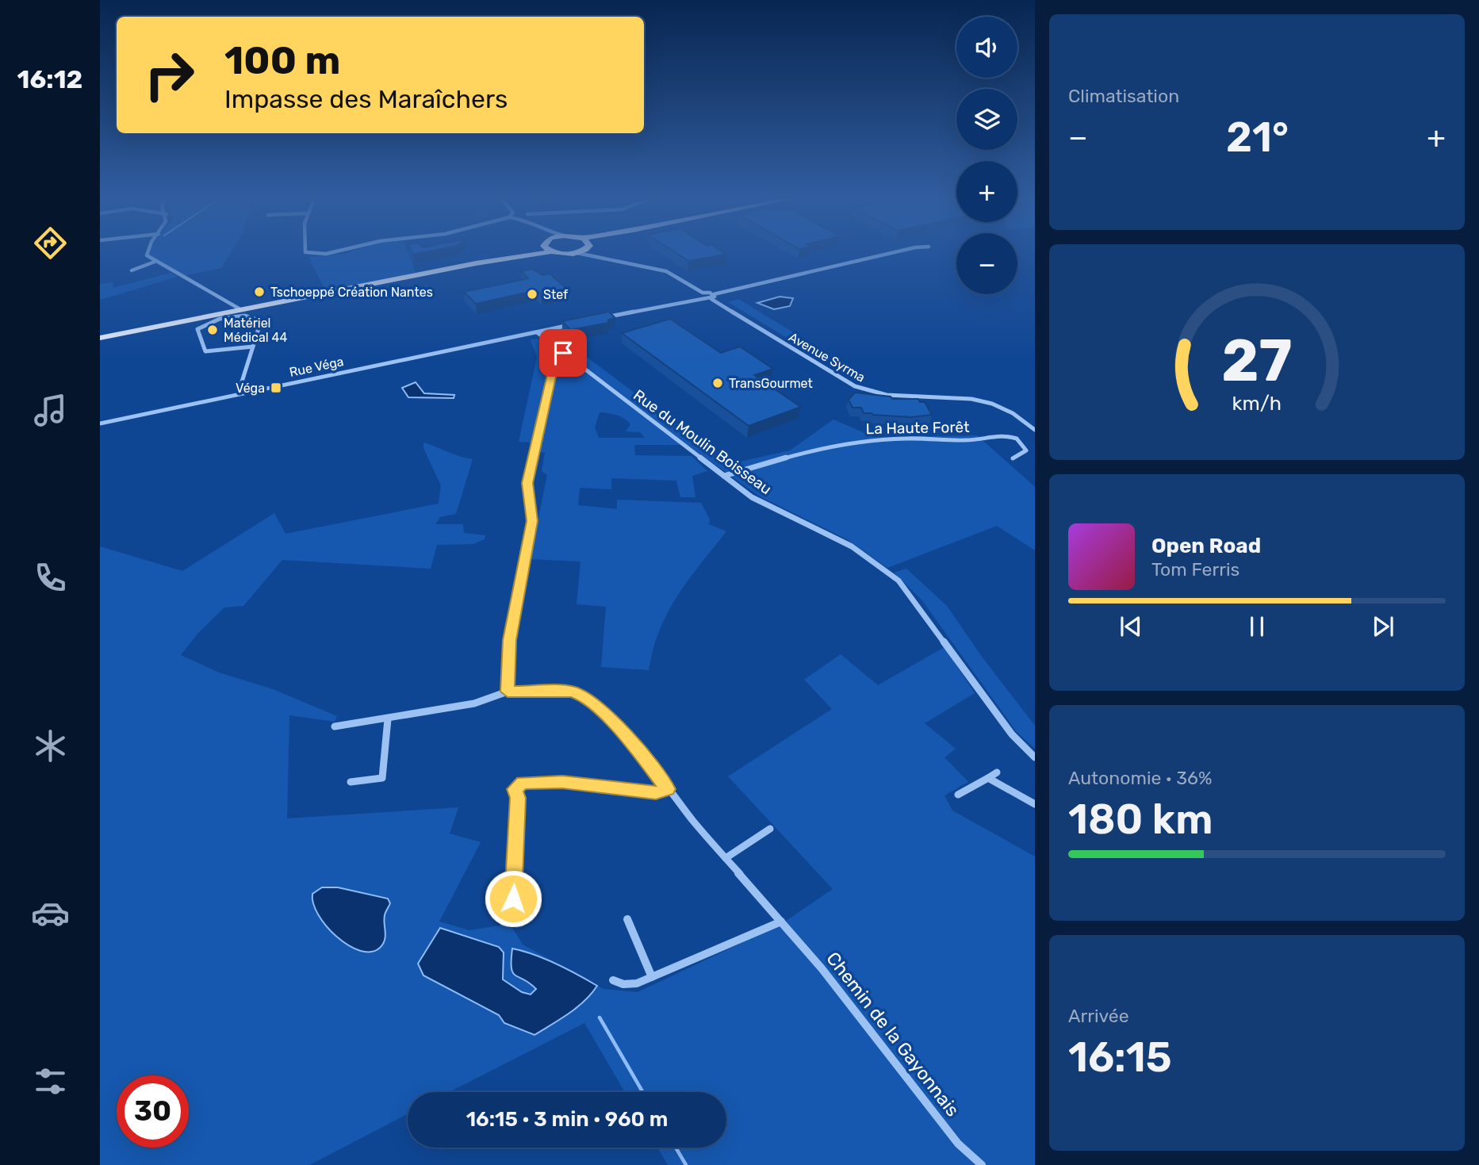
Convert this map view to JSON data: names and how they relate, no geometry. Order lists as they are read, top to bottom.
{
  "streets": {
    "street": [
      "Avenue Syrma",
      "Rue Véga",
      "La Haute Forêt",
      "Rue du Moulin Boisseau",
      "Chemin de la Gayonnais"
    ]
  },
  "crossings": [
    ["Rue Véga", "Rue du Moulin Boisseau"],
    ["La Haute Forêt", "Rue du Moulin Boisseau"]
  ],
  "places": {
    "other": [
      "Tschoeppé Création Nantes",
      "Stef",
      "Matériel Médical 44",
      "TransGourmet"
    ],
    "transit": ["Véga"]
  },
  "page": {
    "tabs": "16:12",
    "tile": [
      "Climatisation",
      ["Autonomie · 36%", "180 km"],
      ["Arrivée", "16:15"]
    ],
    "map_buttons": ["+", "−"],
    "turn": ["100 m", "Impasse des Maraîchers"],
    "heat": ["−", "21°", "+"],
    "song": ["Open Road", "Tom Ferris"],
    "limit": "30",
    "trip": "16:15 · 3 min · 960 m",
    "gauge": ["27", "km/h"]
  }
}
